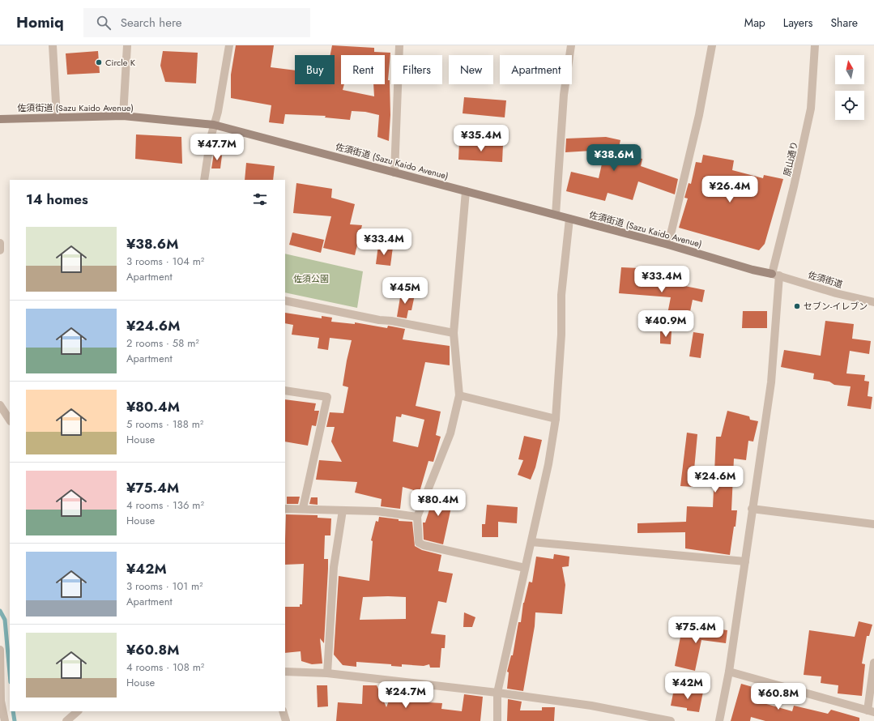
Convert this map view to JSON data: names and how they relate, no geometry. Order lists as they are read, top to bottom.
{
  "streets": {
    "street": ["佐須街道 (Sazu Kaido Avenue)", "原山通り", "佐須街道"]
  },
  "crossings": [
    ["佐須街道 (Sazu Kaido Avenue)", "原山通り"],
    ["佐須街道 (Sazu Kaido Avenue)", "佐須街道"],
    ["原山通り", "佐須街道"]
  ],
  "parks": ["佐須公園"],
  "places": ["Circle K", "セブン-イレブン"],
  "north": "top",
  "page": {
    "header": "Homiq",
    "search": "Search here",
    "nav": ["Map", "Layers", "Share"],
    "chip": [
      "Buy",
      "Rent",
      "Filters",
      "New",
      "Apartment"
    ],
    "price": [
      "¥35.4M",
      "¥47.7M",
      "¥38.6M",
      "¥26.4M",
      "¥33.4M",
      "¥33.4M",
      "¥45M",
      "¥40.9M",
      "¥24.6M",
      "¥80.4M",
      "¥75.4M",
      "¥42M",
      "¥24.7M",
      "¥60.8M"
    ],
    "heading": "14 homes",
    "list": [
      {
        "name": "¥38.6M",
        "note": "3 rooms · 104 m² · Apartment"
      },
      {
        "name": "¥24.6M",
        "note": "2 rooms · 58 m² · Apartment"
      },
      {
        "name": "¥80.4M",
        "note": "5 rooms · 188 m² · House"
      },
      {
        "name": "¥75.4M",
        "note": "4 rooms · 136 m² · House"
      },
      {
        "name": "¥42M",
        "note": "3 rooms · 101 m² · Apartment"
      },
      {
        "name": "¥60.8M",
        "note": "4 rooms · 108 m² · House"
      }
    ]
  }
}
